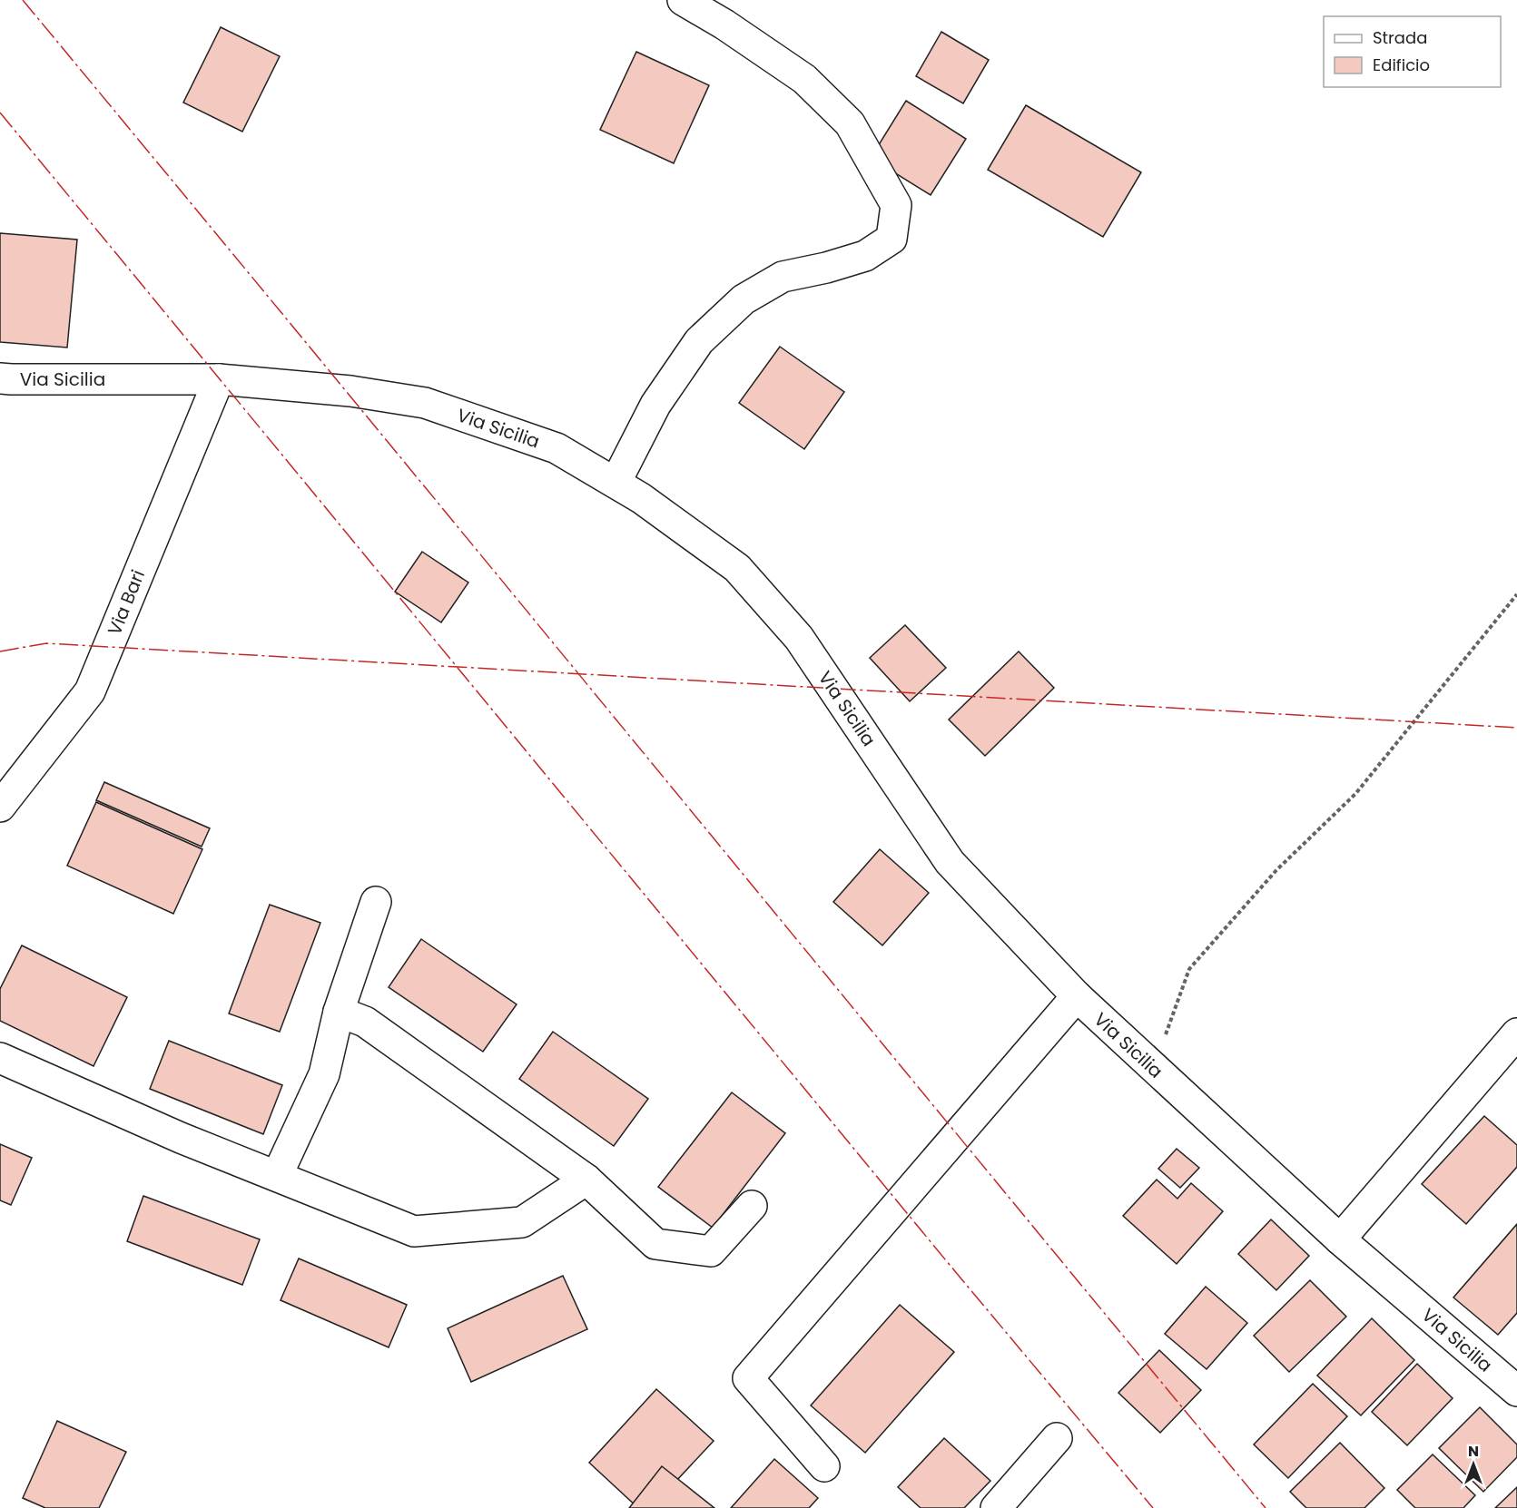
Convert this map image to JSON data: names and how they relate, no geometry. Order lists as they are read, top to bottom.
{
  "streets": {
    "street": ["Via Sicilia", "Via Bari"]
  },
  "crossings": [
    ["Via Sicilia", "Via Bari"]
  ],
  "legend": ["Strada", "Edificio"],
  "north": "top"
}
